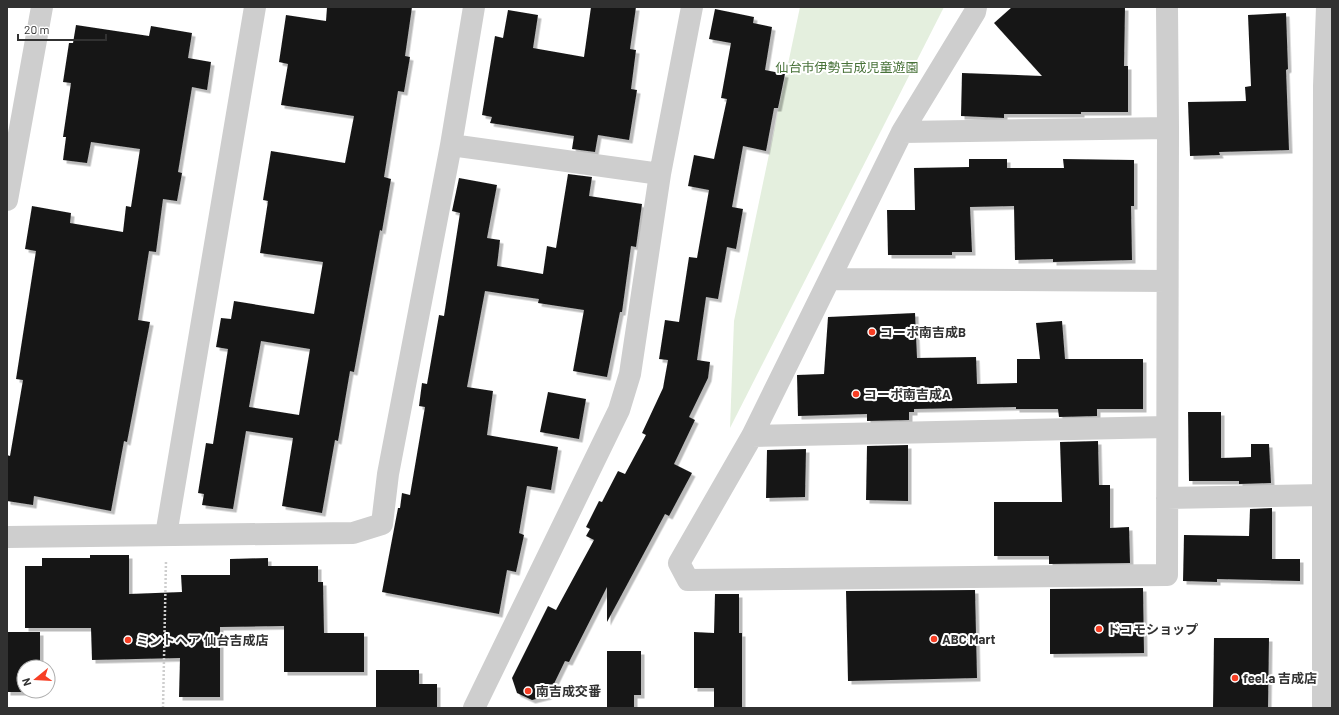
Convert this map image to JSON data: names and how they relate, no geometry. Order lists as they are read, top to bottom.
{
  "parks": ["仙台市伊勢吉成児童遊園"],
  "places": [
    "コーポ南吉成B",
    "コーポ南吉成A",
    "ドコモショップ",
    "ABC Mart",
    "ミントヘア 仙台吉成店",
    "feel.a 吉成店",
    "南吉成交番"
  ],
  "scale_bar": "20 m",
  "north": "left"
}
